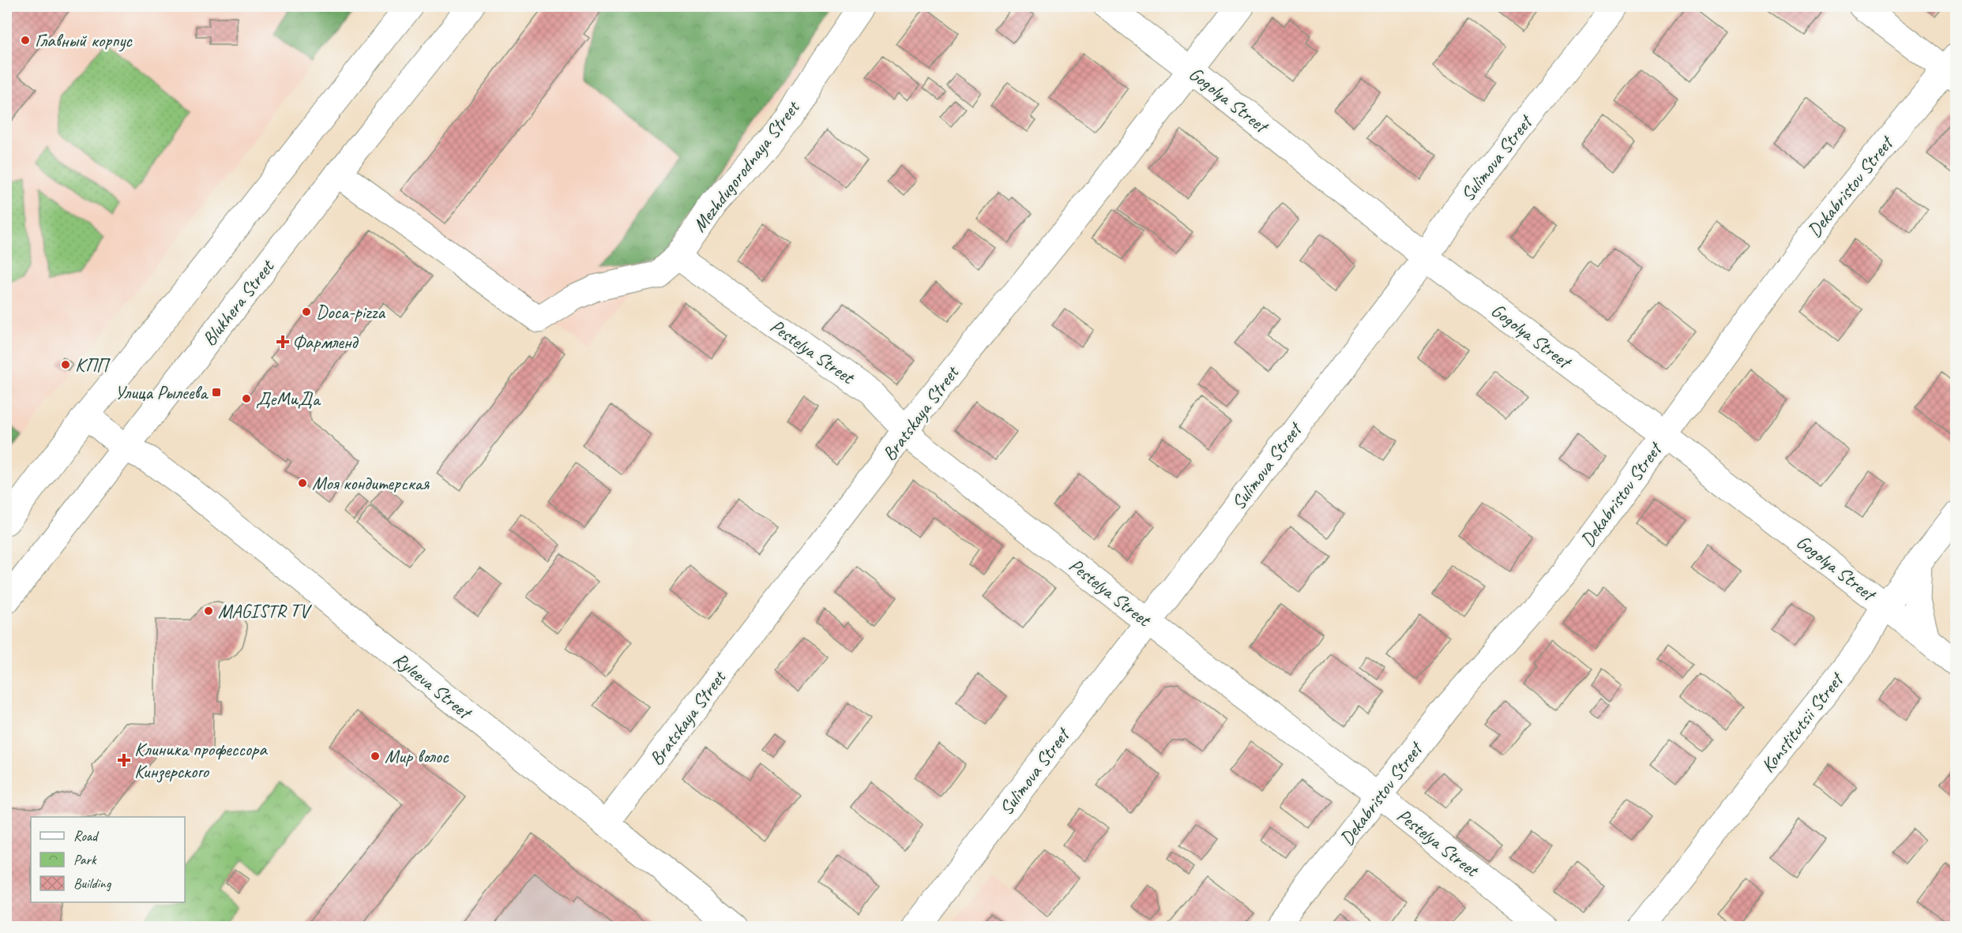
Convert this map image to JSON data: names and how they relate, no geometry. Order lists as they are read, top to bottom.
{
  "streets": {
    "street": [
      "Gogolya Street",
      "Sulimova Street",
      "Mezhdugorodnaya Street",
      "Dekabristov Street",
      "Blukhera Street",
      "Pestelya Street",
      "Bratskaya Street",
      "Ryleeva Street",
      "Konstitutsii Street"
    ]
  },
  "crossings": [
    ["Gogolya Street", "Sulimova Street"],
    ["Gogolya Street", "Dekabristov Street"],
    ["Gogolya Street", "Bratskaya Street"],
    ["Gogolya Street", "Konstitutsii Street"],
    ["Sulimova Street", "Pestelya Street"],
    ["Mezhdugorodnaya Street", "Blukhera Street"],
    ["Mezhdugorodnaya Street", "Pestelya Street"],
    ["Dekabristov Street", "Pestelya Street"],
    ["Blukhera Street", "Ryleeva Street"],
    ["Pestelya Street", "Bratskaya Street"],
    ["Bratskaya Street", "Ryleeva Street"]
  ],
  "places": {
    "other": [
      "Главный корпус",
      "Doca-pizza",
      "КПП",
      "ДеМиДа",
      "Моя кондитерская",
      "MAGISTR TV",
      "Мир волос"
    ],
    "health": ["Фармленд", "Клиника профессора Кинзерского"],
    "transit": ["Улица Рылеева"]
  },
  "legend": ["Road", "Park", "Building"]
}
